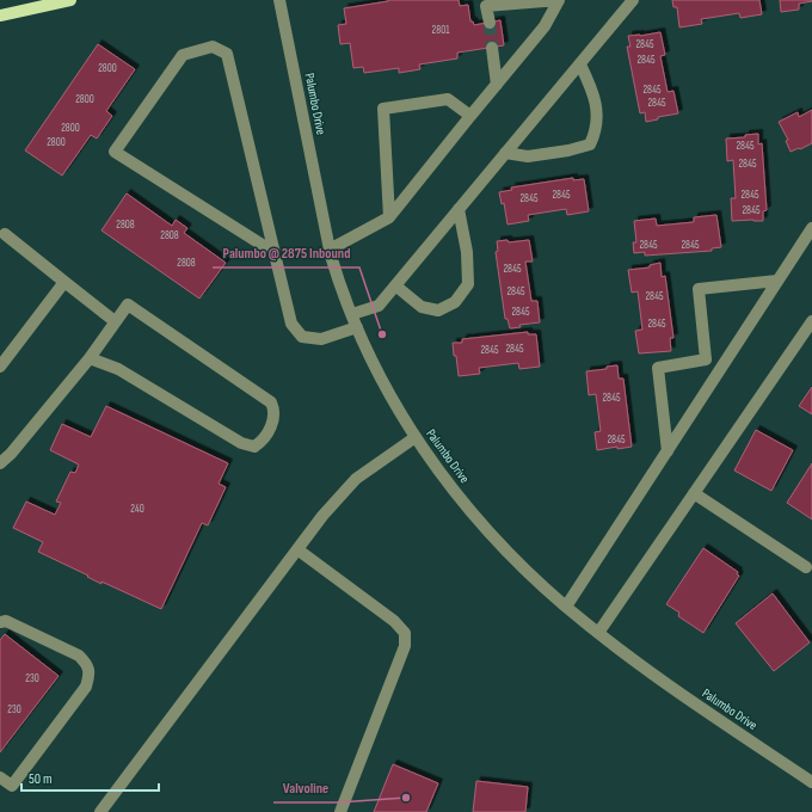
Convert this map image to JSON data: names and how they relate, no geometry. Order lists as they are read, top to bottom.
{
  "streets": {
    "street": ["Palumbo Drive"]
  },
  "places": ["Palumbo @ 2875 Inbound", "Valvoline"],
  "house_numbers": [
    "2801",
    "2845",
    "2845",
    "2800",
    "2845",
    "2800",
    "2845",
    "2800",
    "2800",
    "2845",
    "2845",
    "2845",
    "2845",
    "2845",
    "2845",
    "2808",
    "2808",
    "2845",
    "2845",
    "2808",
    "2845",
    "2845",
    "2845",
    "2845",
    "2845",
    "2845",
    "2845",
    "2845",
    "2845",
    "240",
    "230",
    "230"
  ],
  "scale_bar": "50 m"
}
